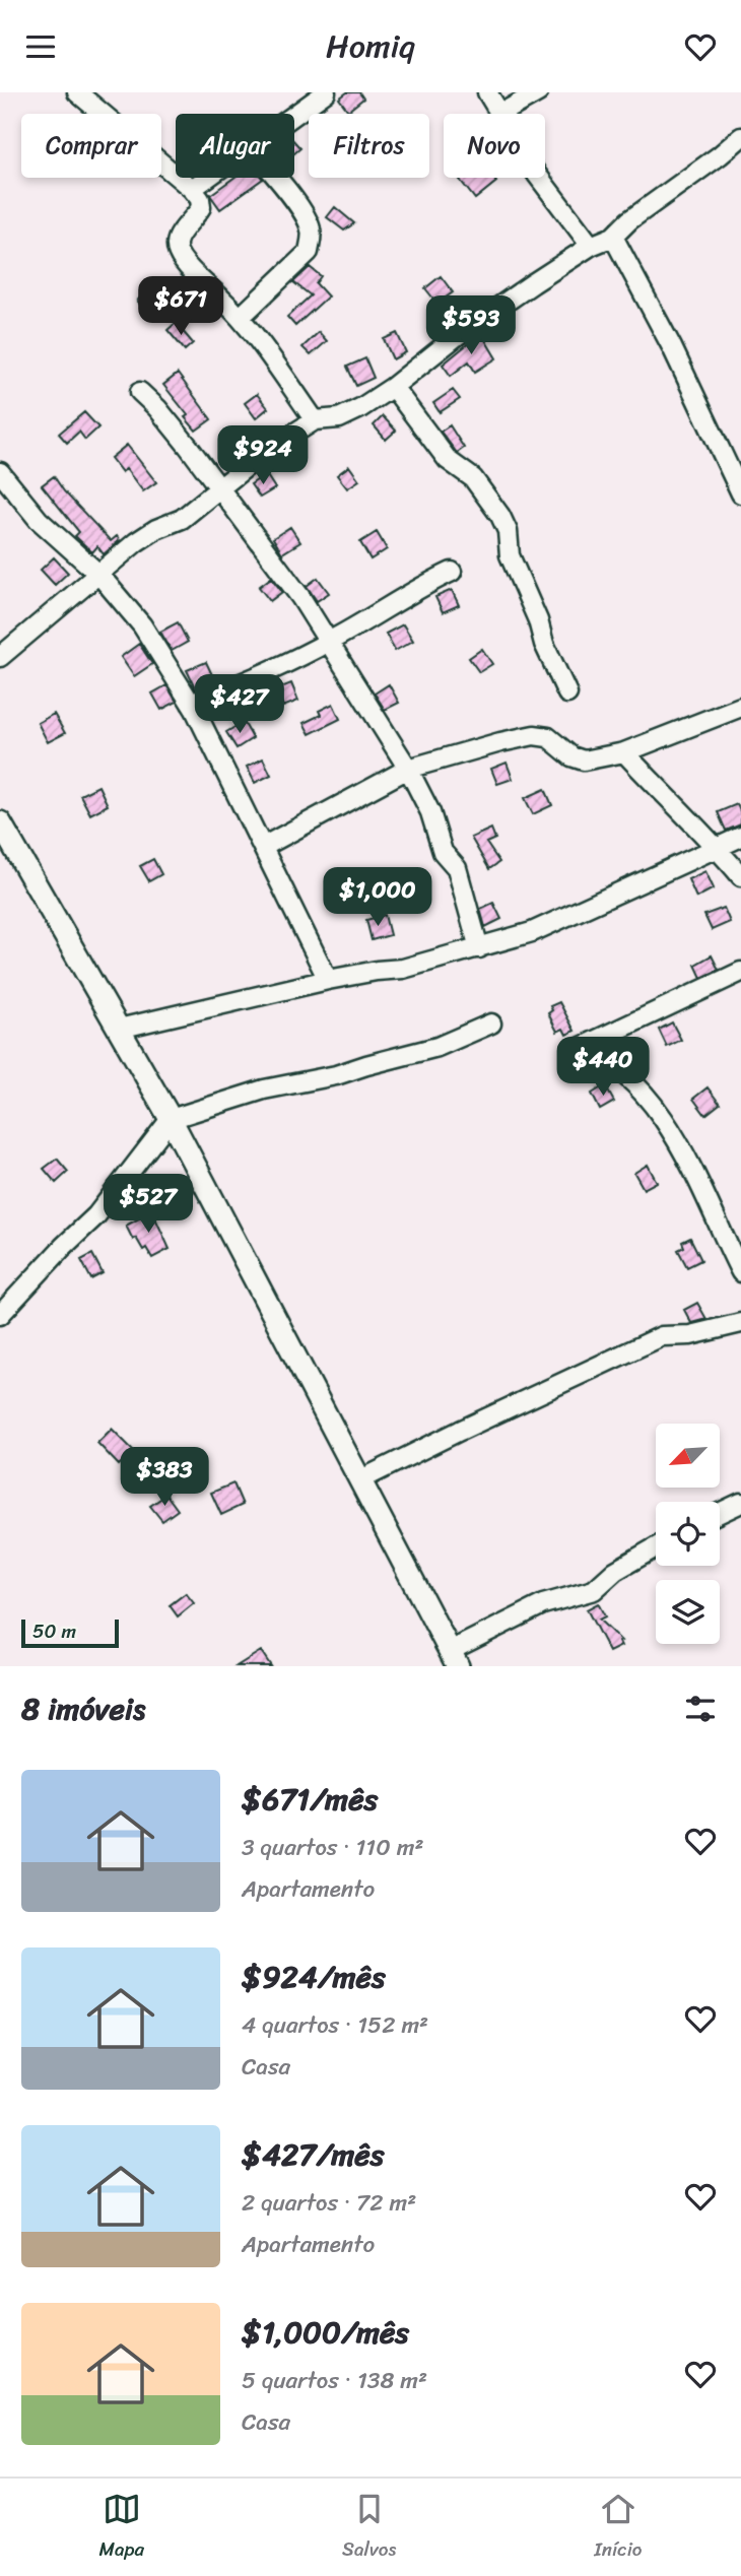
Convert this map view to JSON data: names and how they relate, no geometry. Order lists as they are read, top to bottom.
{
  "scale_bar": "50 m",
  "north": "bottom left",
  "page": {
    "header": "Homiq",
    "chip": [
      "Comprar",
      "Alugar",
      "Filtros",
      "Novo"
    ],
    "price": [
      "$671",
      "$593",
      "$924",
      "$427",
      "$1,000",
      "$440",
      "$527",
      "$383"
    ],
    "scale": "50 m",
    "heading": "8 imóveis",
    "list": [
      {
        "name": "$671/mês",
        "note": "3 quartos · 110 m² · Apartamento"
      },
      {
        "name": "$924/mês",
        "note": "4 quartos · 152 m² · Casa"
      },
      {
        "name": "$427/mês",
        "note": "2 quartos · 72 m² · Apartamento"
      },
      {
        "name": "$1,000/mês",
        "note": "5 quartos · 138 m² · Casa"
      }
    ],
    "tabs": ["Mapa", "Salvos", "Início"]
  }
}
